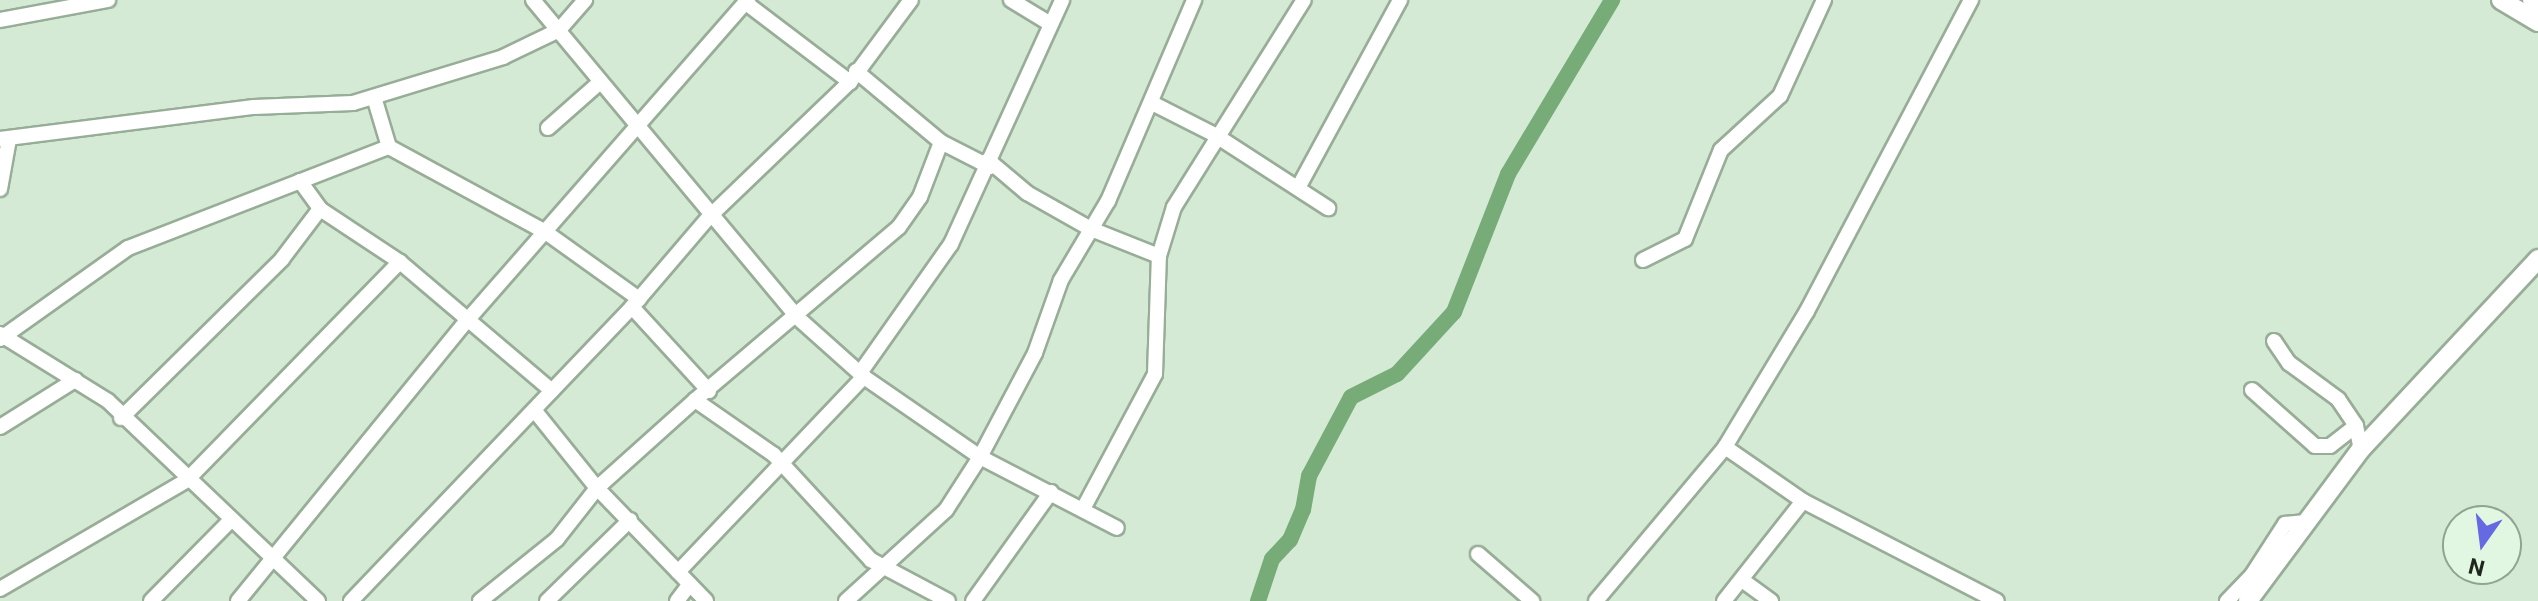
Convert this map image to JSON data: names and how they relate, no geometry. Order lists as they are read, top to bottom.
{
  "north": "bottom"
}
